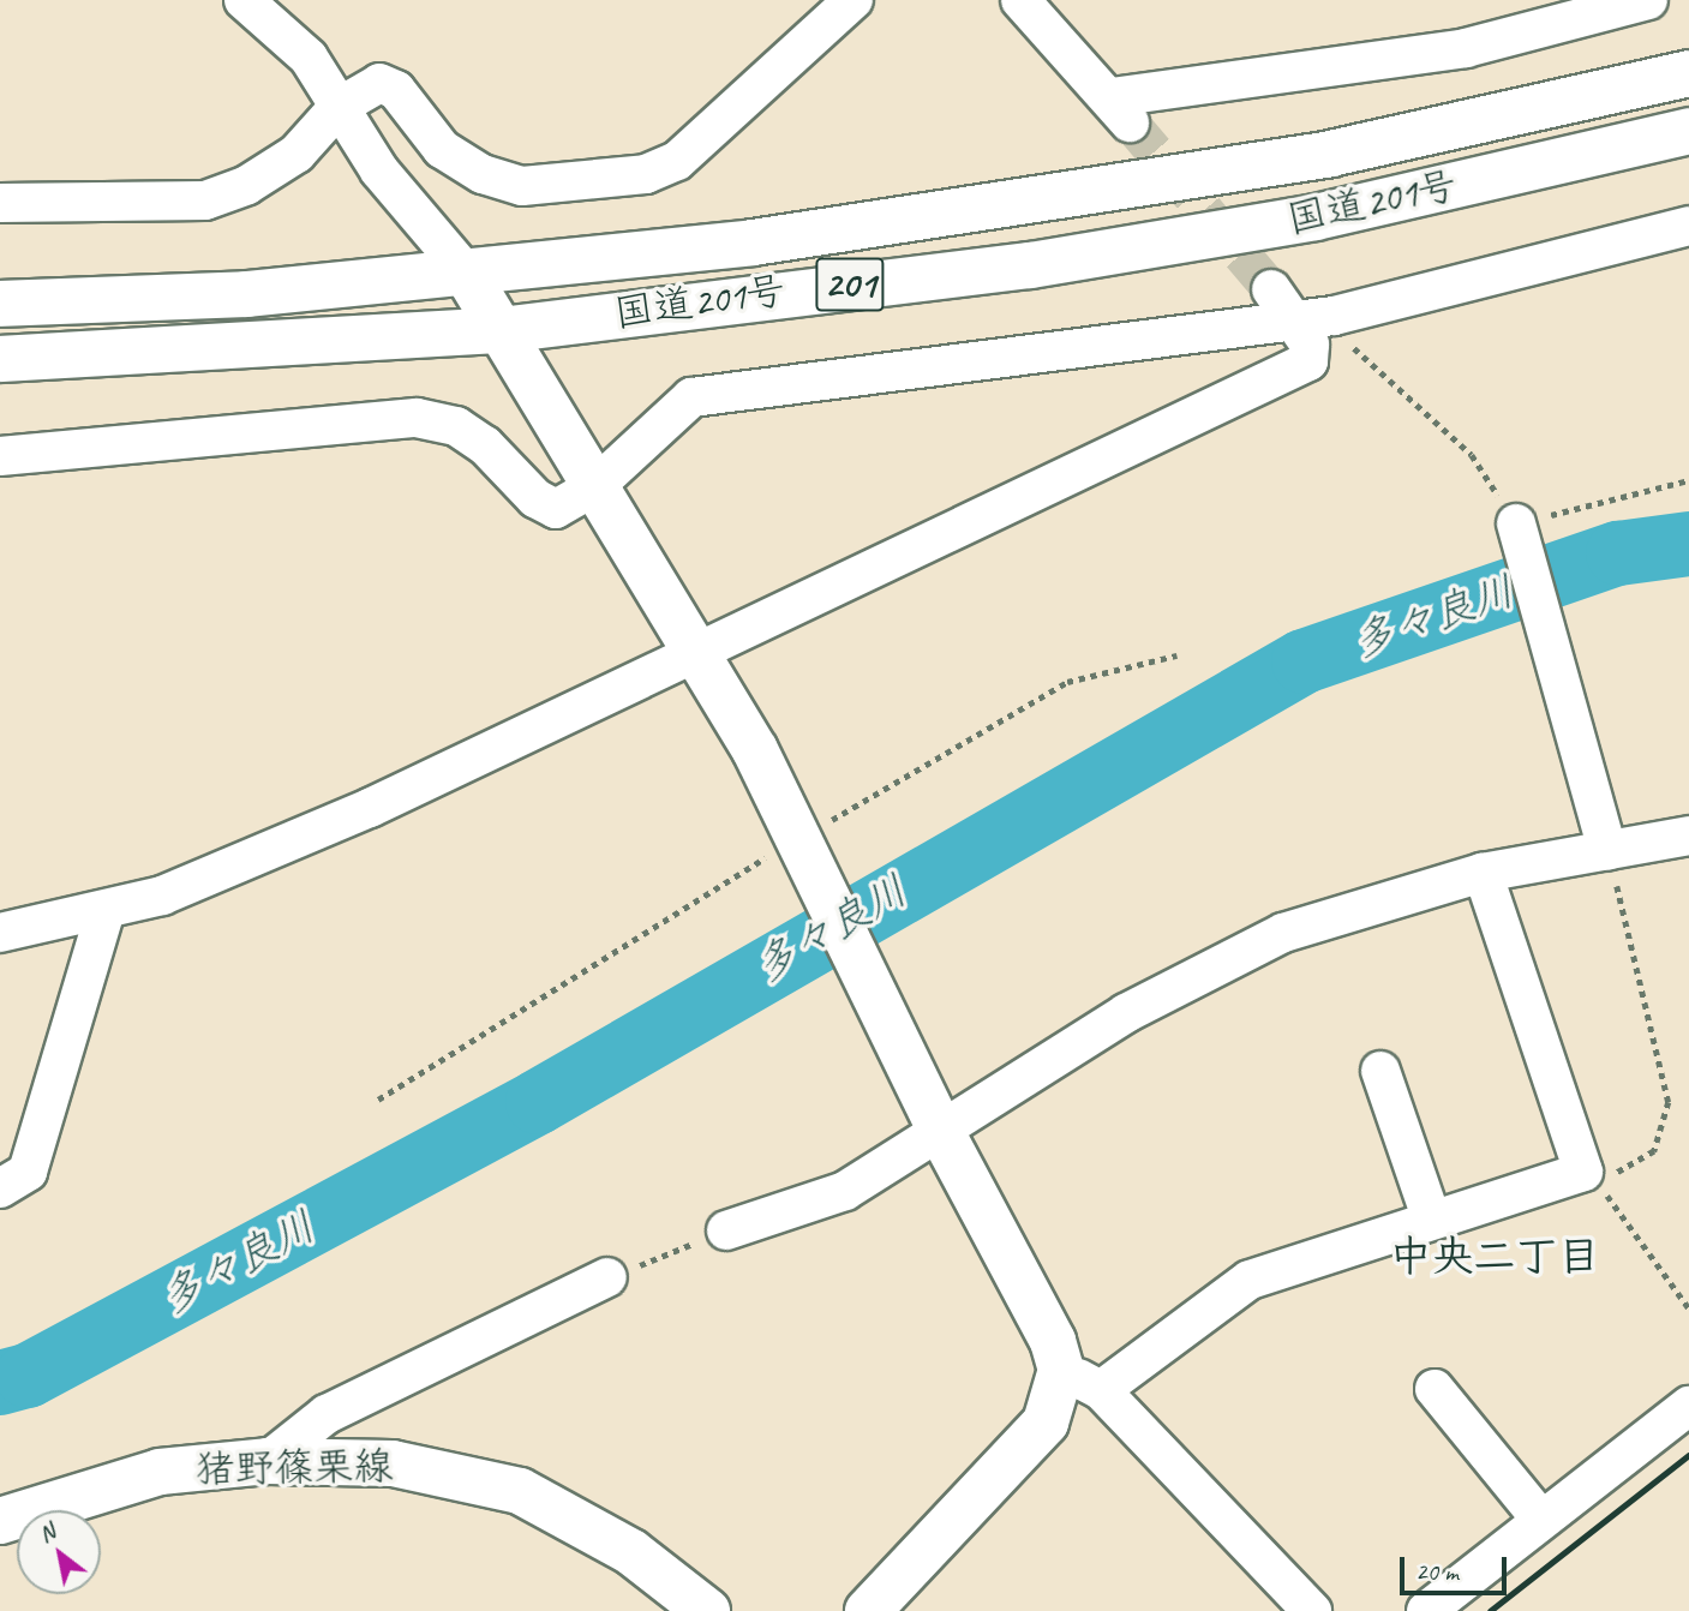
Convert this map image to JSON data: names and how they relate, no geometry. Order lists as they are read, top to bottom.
{
  "streets": {
    "main road": ["国道201号", "201", "猪野篠栗線"]
  },
  "districts": ["中央二丁目"],
  "water": ["多々良川"],
  "scale_bar": "20 m",
  "north": "top left"
}
